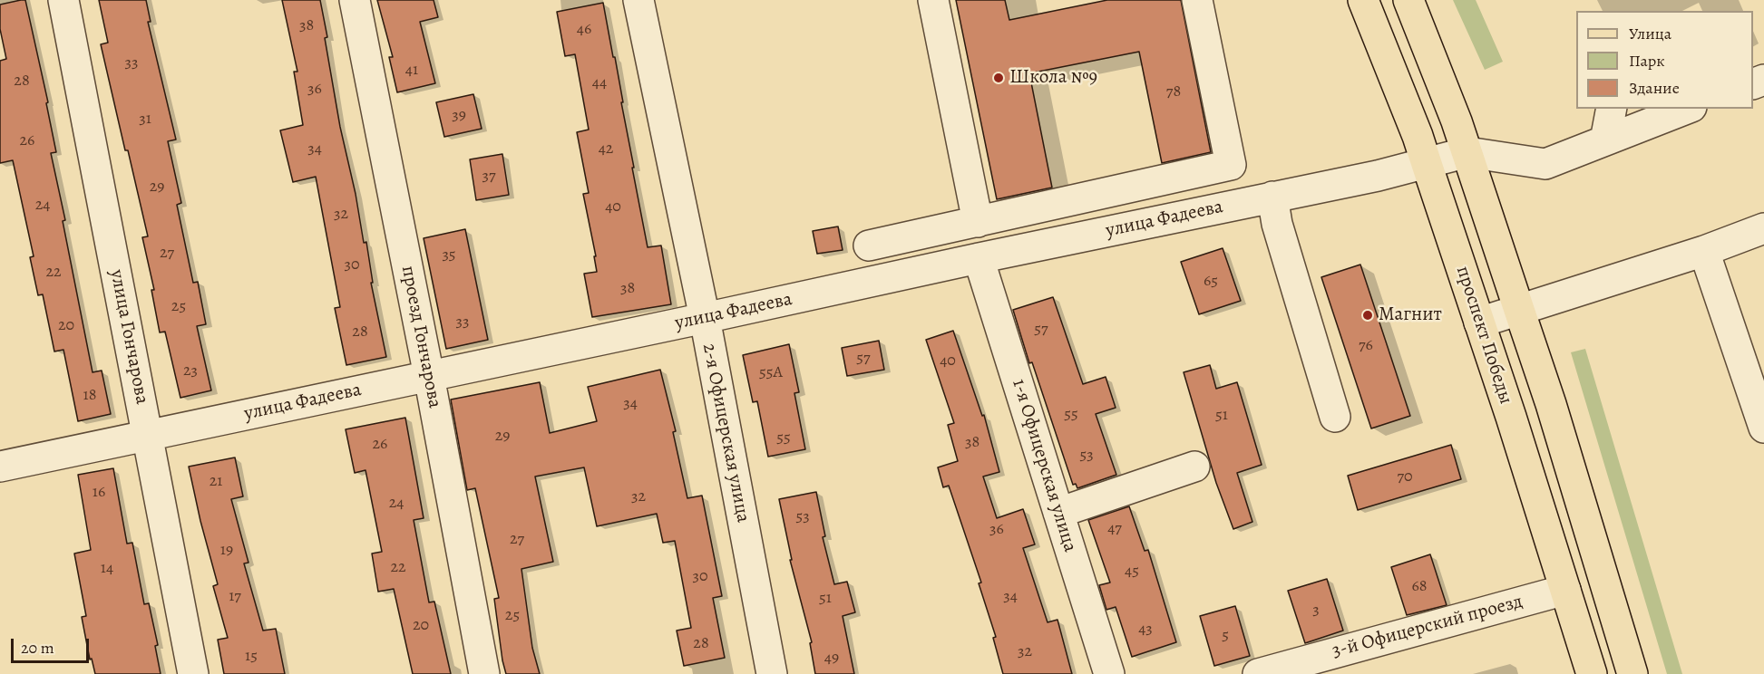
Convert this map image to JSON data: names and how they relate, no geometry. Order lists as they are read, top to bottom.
{
  "streets": {
    "main road": ["проспект Победы"],
    "street": [
      "улица Фадеева",
      "улица Гончарова",
      "проезд Гончарова",
      "2-я Офицерская улица",
      "1-я Офицерская улица",
      "3-й Офицерский проезд"
    ]
  },
  "crossings": [
    ["улица Фадеева", "проспект Победы"],
    ["улица Фадеева", "улица Гончарова"],
    ["улица Фадеева", "проезд Гончарова"],
    ["улица Фадеева", "2-я Офицерская улица"],
    ["улица Фадеева", "1-я Офицерская улица"],
    ["проспект Победы", "3-й Офицерский проезд"]
  ],
  "places": ["Школа №9", "Магнит"],
  "house_numbers": [
    "38",
    "46",
    "33",
    "41",
    "28",
    "44",
    "36",
    "78",
    "39",
    "31",
    "26",
    "34",
    "42",
    "37",
    "29",
    "24",
    "40",
    "32",
    "27",
    "35",
    "30",
    "22",
    "65",
    "38",
    "25",
    "33",
    "20",
    "57",
    "28",
    "76",
    "57",
    "40",
    "23",
    "55А",
    "18",
    "34",
    "55",
    "51",
    "29",
    "55",
    "38",
    "26",
    "53",
    "70",
    "21",
    "16",
    "32",
    "24",
    "53",
    "47",
    "36",
    "27",
    "19",
    "22",
    "14",
    "45",
    "30",
    "68",
    "17",
    "34",
    "51",
    "3",
    "25",
    "20",
    "43",
    "5",
    "28",
    "32",
    "15",
    "49"
  ],
  "legend": ["Улица", "Парк", "Здание"],
  "scale_bar": "20 m"
}
